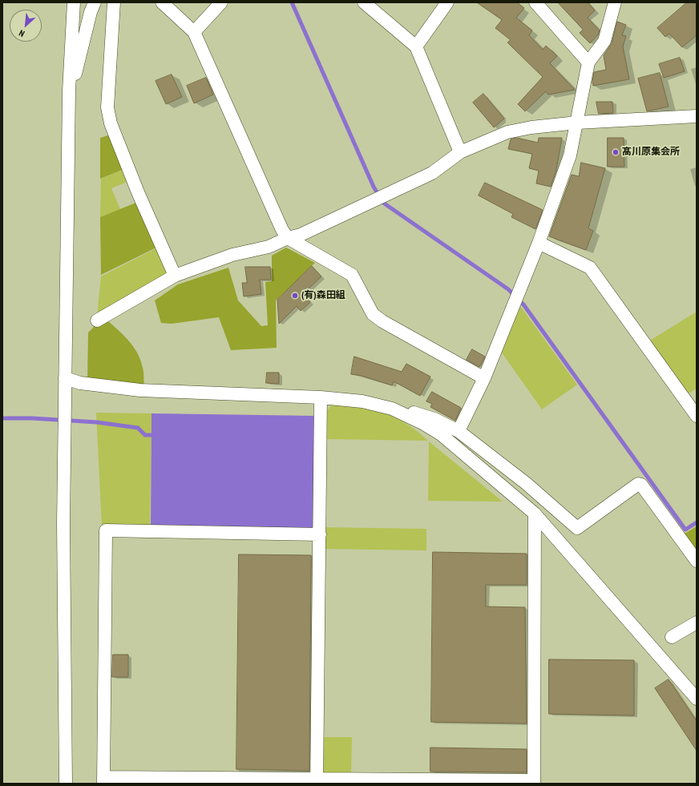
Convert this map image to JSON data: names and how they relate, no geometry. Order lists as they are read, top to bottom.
{
  "places": ["髙川原集会所", "(有)森田組"],
  "north": "bottom left"
}
